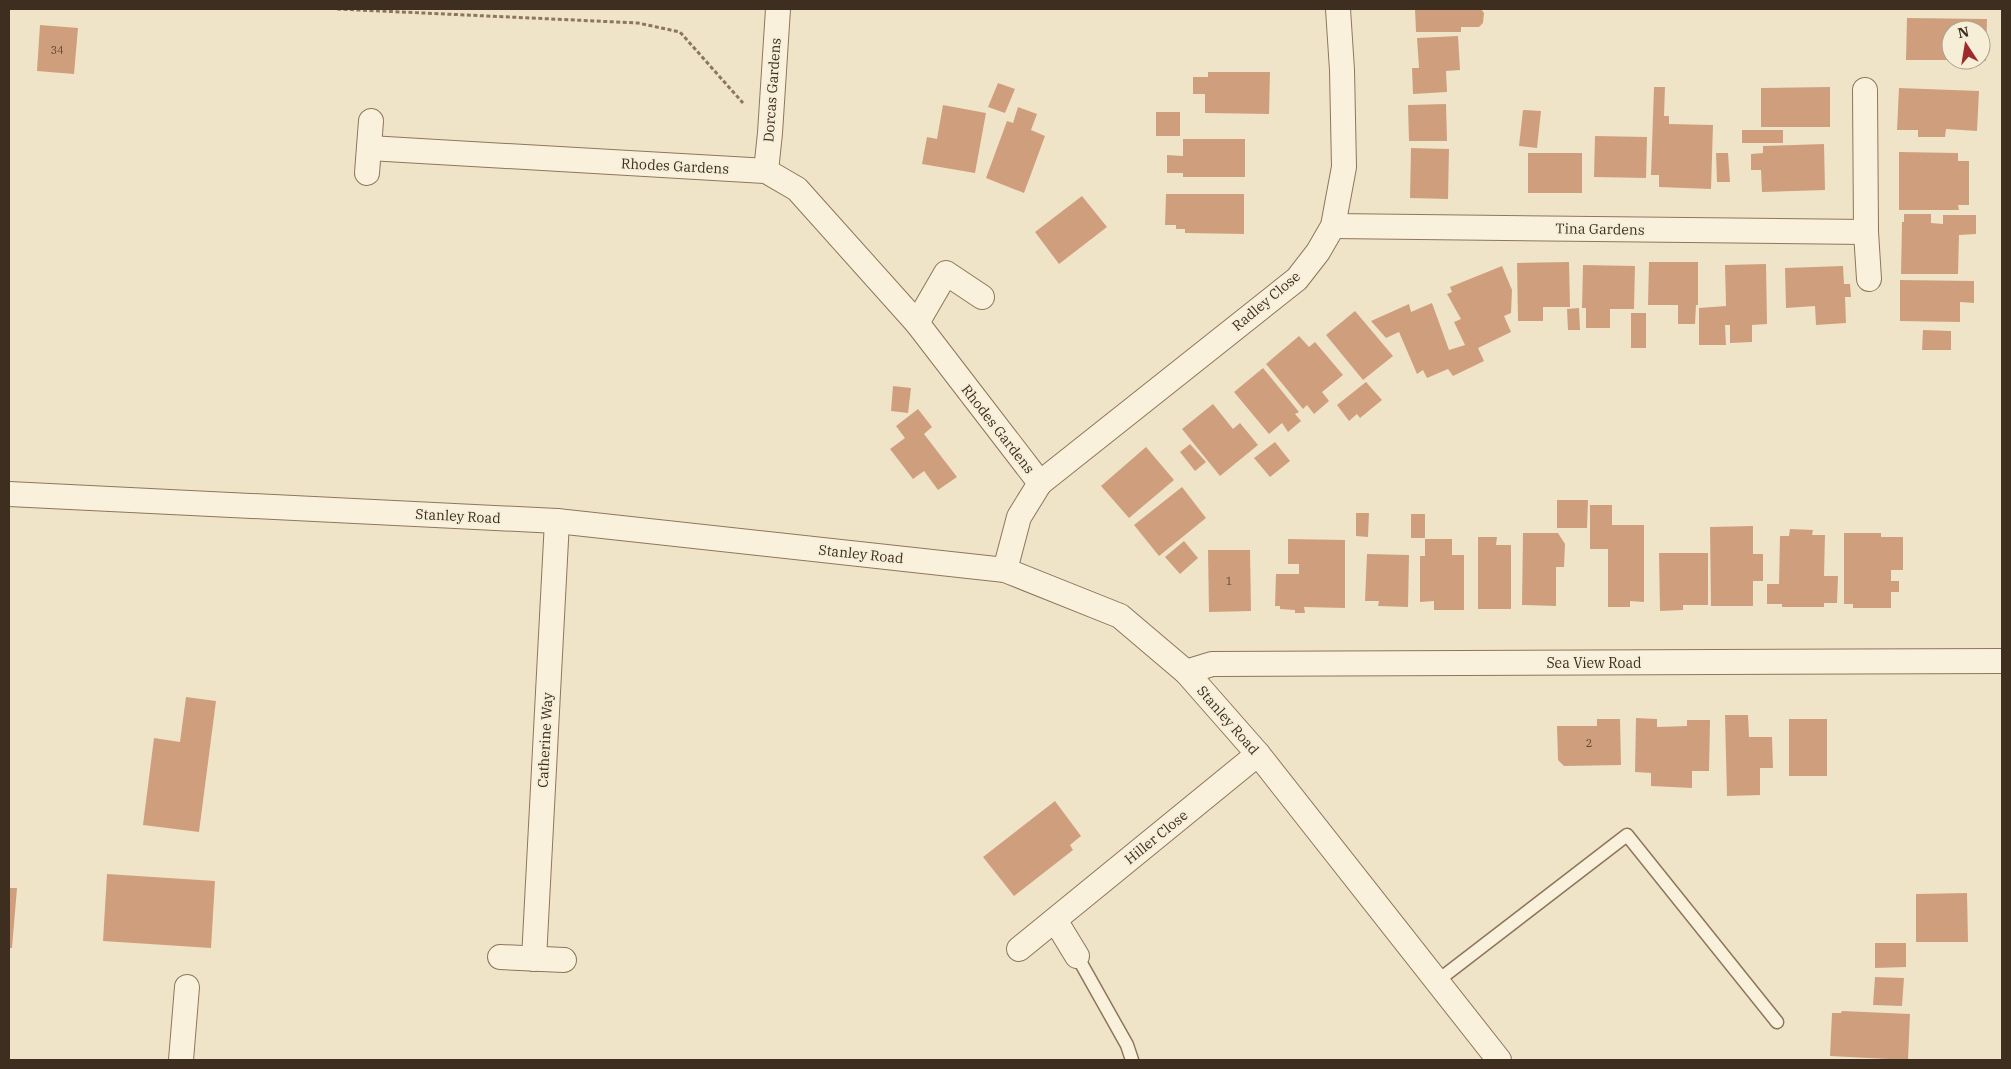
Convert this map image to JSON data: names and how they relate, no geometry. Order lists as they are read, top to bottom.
{
  "streets": {
    "street": [
      "Dorcas Gardens",
      "Rhodes Gardens",
      "Tina Gardens",
      "Radley Close",
      "Stanley Road",
      "Sea View Road",
      "Catherine Way",
      "Hiller Close"
    ]
  },
  "crossings": [
    ["Dorcas Gardens", "Rhodes Gardens"],
    ["Rhodes Gardens", "Radley Close"],
    ["Rhodes Gardens", "Stanley Road"],
    ["Tina Gardens", "Radley Close"],
    ["Stanley Road", "Sea View Road"],
    ["Stanley Road", "Catherine Way"],
    ["Stanley Road", "Hiller Close"]
  ],
  "house_numbers": ["34", "1", "2"],
  "north": "top"
}
